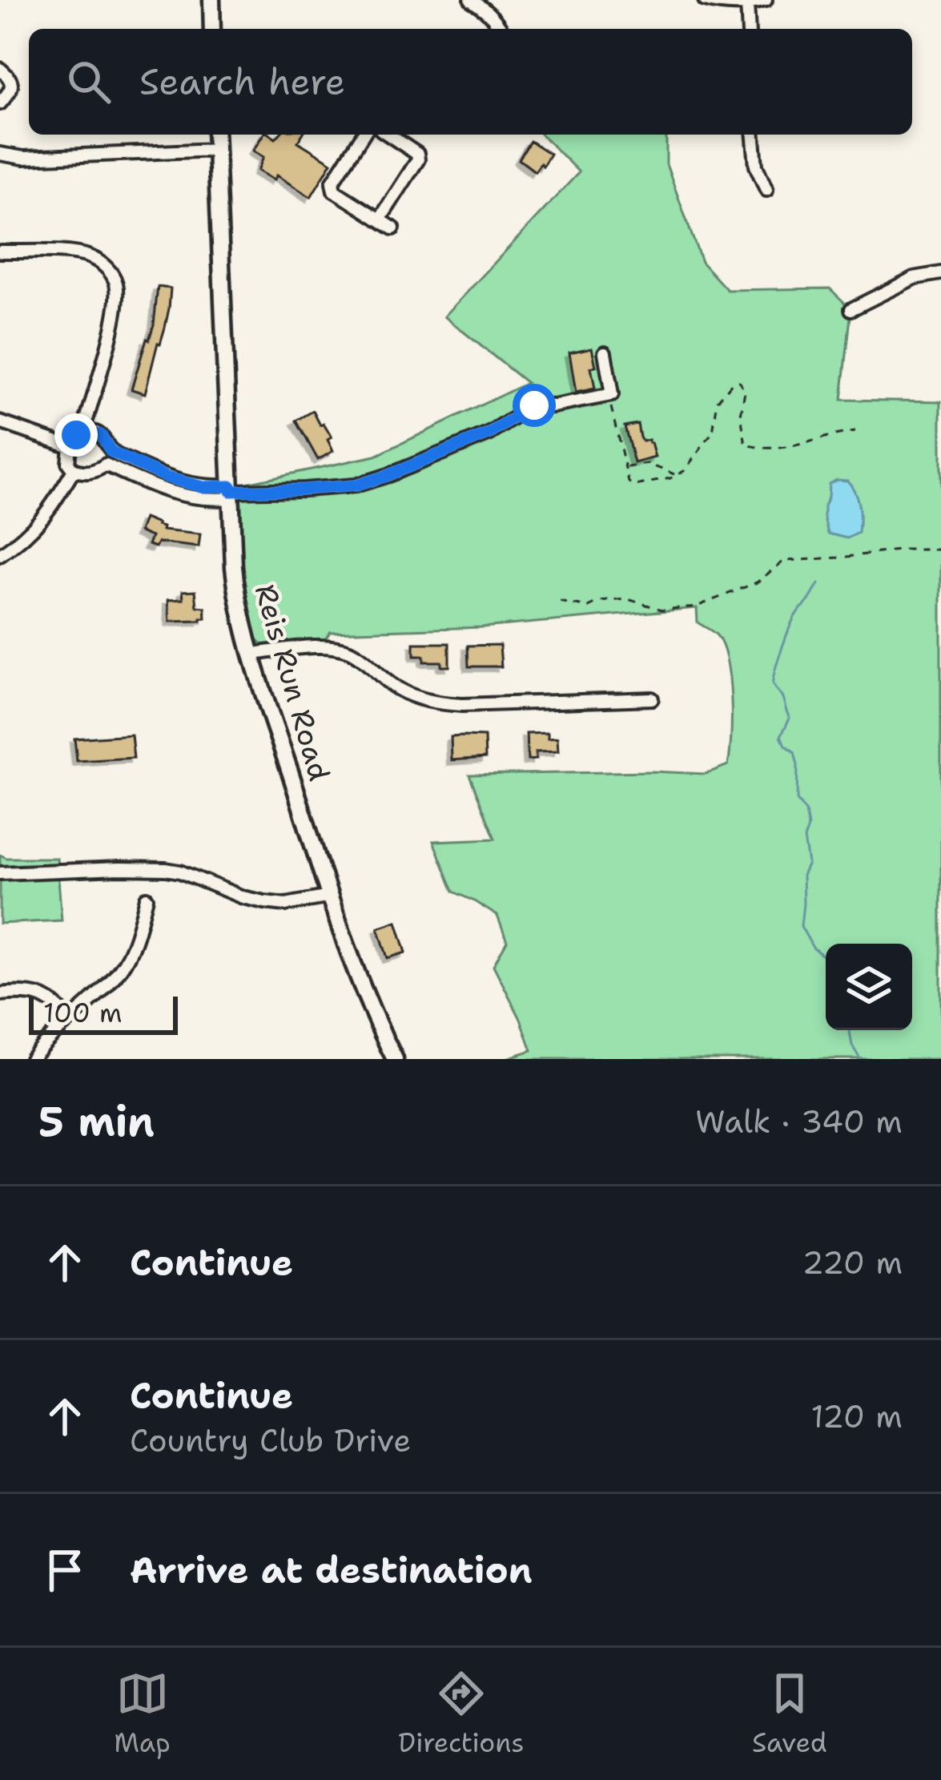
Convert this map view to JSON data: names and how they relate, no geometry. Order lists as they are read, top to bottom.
{
  "streets": {
    "main road": ["Reis Run Road"]
  },
  "scale_bar": "100 m",
  "page": {
    "search": "Search here",
    "scale": "100 m",
    "heading": ["5 min", "Walk · 340 m"],
    "list": [
      ["Continue", "220 m"],
      ["Continue", "Country Club Drive", "120 m"],
      "Arrive at destination"
    ],
    "nav": ["Map", "Directions", "Saved"]
  }
}
